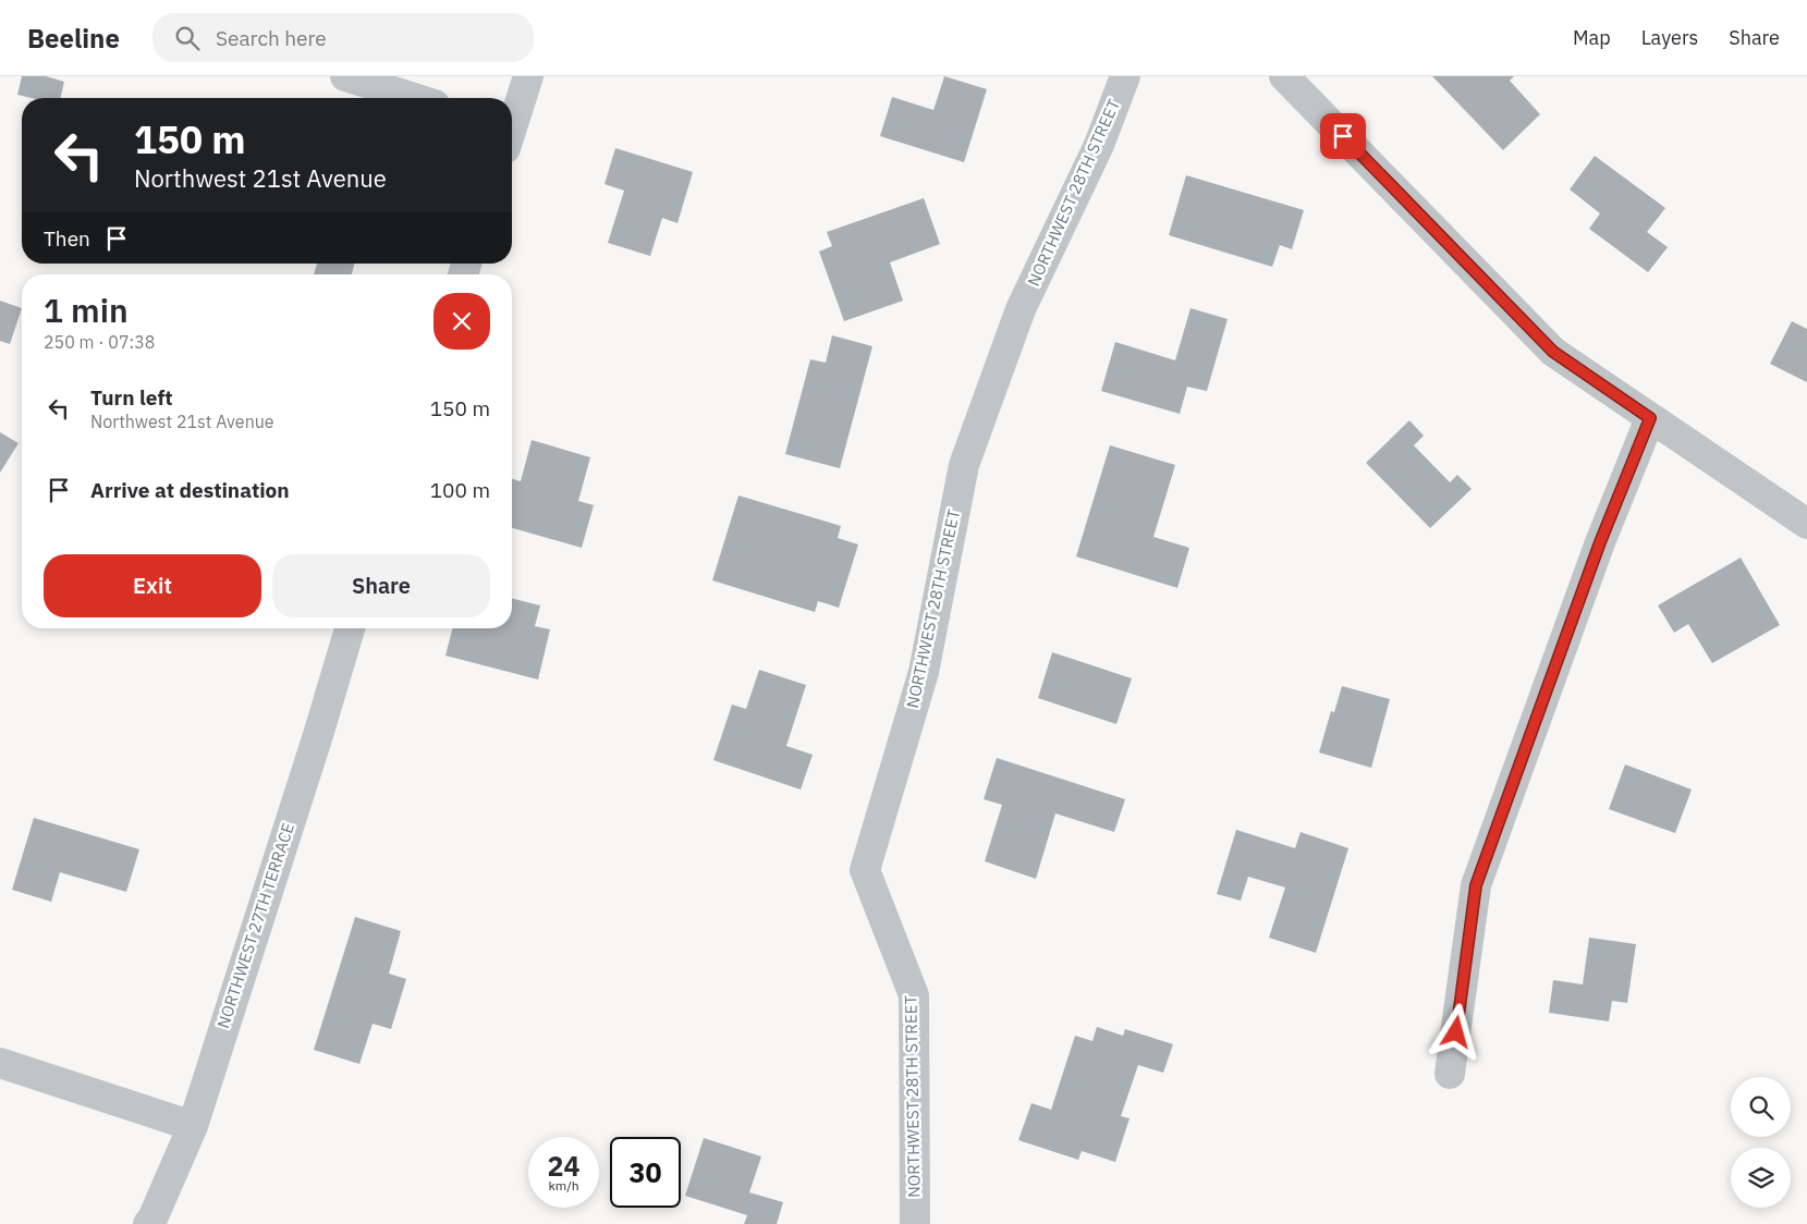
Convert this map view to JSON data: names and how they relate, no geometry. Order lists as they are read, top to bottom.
{
  "streets": {
    "street": ["NORTHWEST 28TH STREET", "NORTHWEST 27TH TERRACE"]
  },
  "page": {
    "header": "Beeline",
    "search": "Search here",
    "nav": ["Map", "Layers", "Share"],
    "turn": ["150 m", "Northwest 21st Avenue"],
    "then": "Then",
    "heading": ["1 min", "250 m · 07:38"],
    "list": [
      {
        "name": "Turn left",
        "note": "Northwest 21st Avenue",
        "value": "150 m"
      },
      {
        "name": "Arrive at destination",
        "value": "100 m"
      }
    ],
    "buttons": ["Exit", "Share"],
    "speed": "24 km/h",
    "limit": "30"
  }
}
